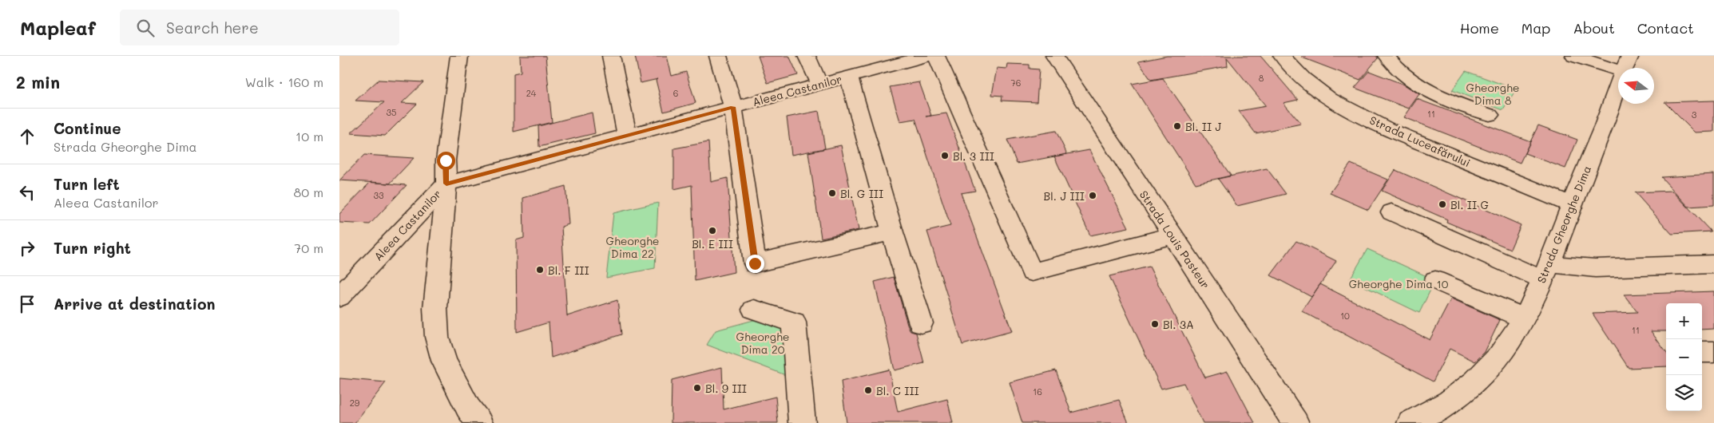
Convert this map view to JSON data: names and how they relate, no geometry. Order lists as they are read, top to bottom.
{
  "streets": {
    "street": [
      "Aleea Castanilor",
      "Strada Luceafărului",
      "Strada Gheorghe Dima",
      "Strada Louis Pasteur"
    ]
  },
  "crossings": [
    ["Strada Luceafărului", "Strada Gheorghe Dima"]
  ],
  "parks": [
    "Gheorghe Dima 8",
    "Gheorghe Dima 22",
    "Gheorghe Dima 10",
    "Gheorghe Dima 20"
  ],
  "places": [
    "Bl. II J",
    "Bl. 3 III",
    "Bl. G III",
    "Bl. J III",
    "Bl. II G",
    "Bl. E III",
    "Bl. F III",
    "Bl. 3A",
    "Bl. 9 III",
    "Bl. C III"
  ],
  "house_numbers": [
    "8",
    "76",
    "24",
    "6",
    "35",
    "11",
    "3",
    "33",
    "10",
    "11",
    "16",
    "29"
  ],
  "north": "left",
  "page": {
    "header": "Mapleaf",
    "search": "Search here",
    "nav": [
      "Home",
      "Map",
      "About",
      "Contact"
    ],
    "heading": ["2 min", "Walk · 160 m"],
    "list": [
      ["Continue", "Strada Gheorghe Dima", "10 m"],
      ["Turn left", "Aleea Castanilor", "80 m"],
      ["Turn right", "70 m"],
      "Arrive at destination"
    ],
    "map_buttons": ["+", "−"]
  }
}
